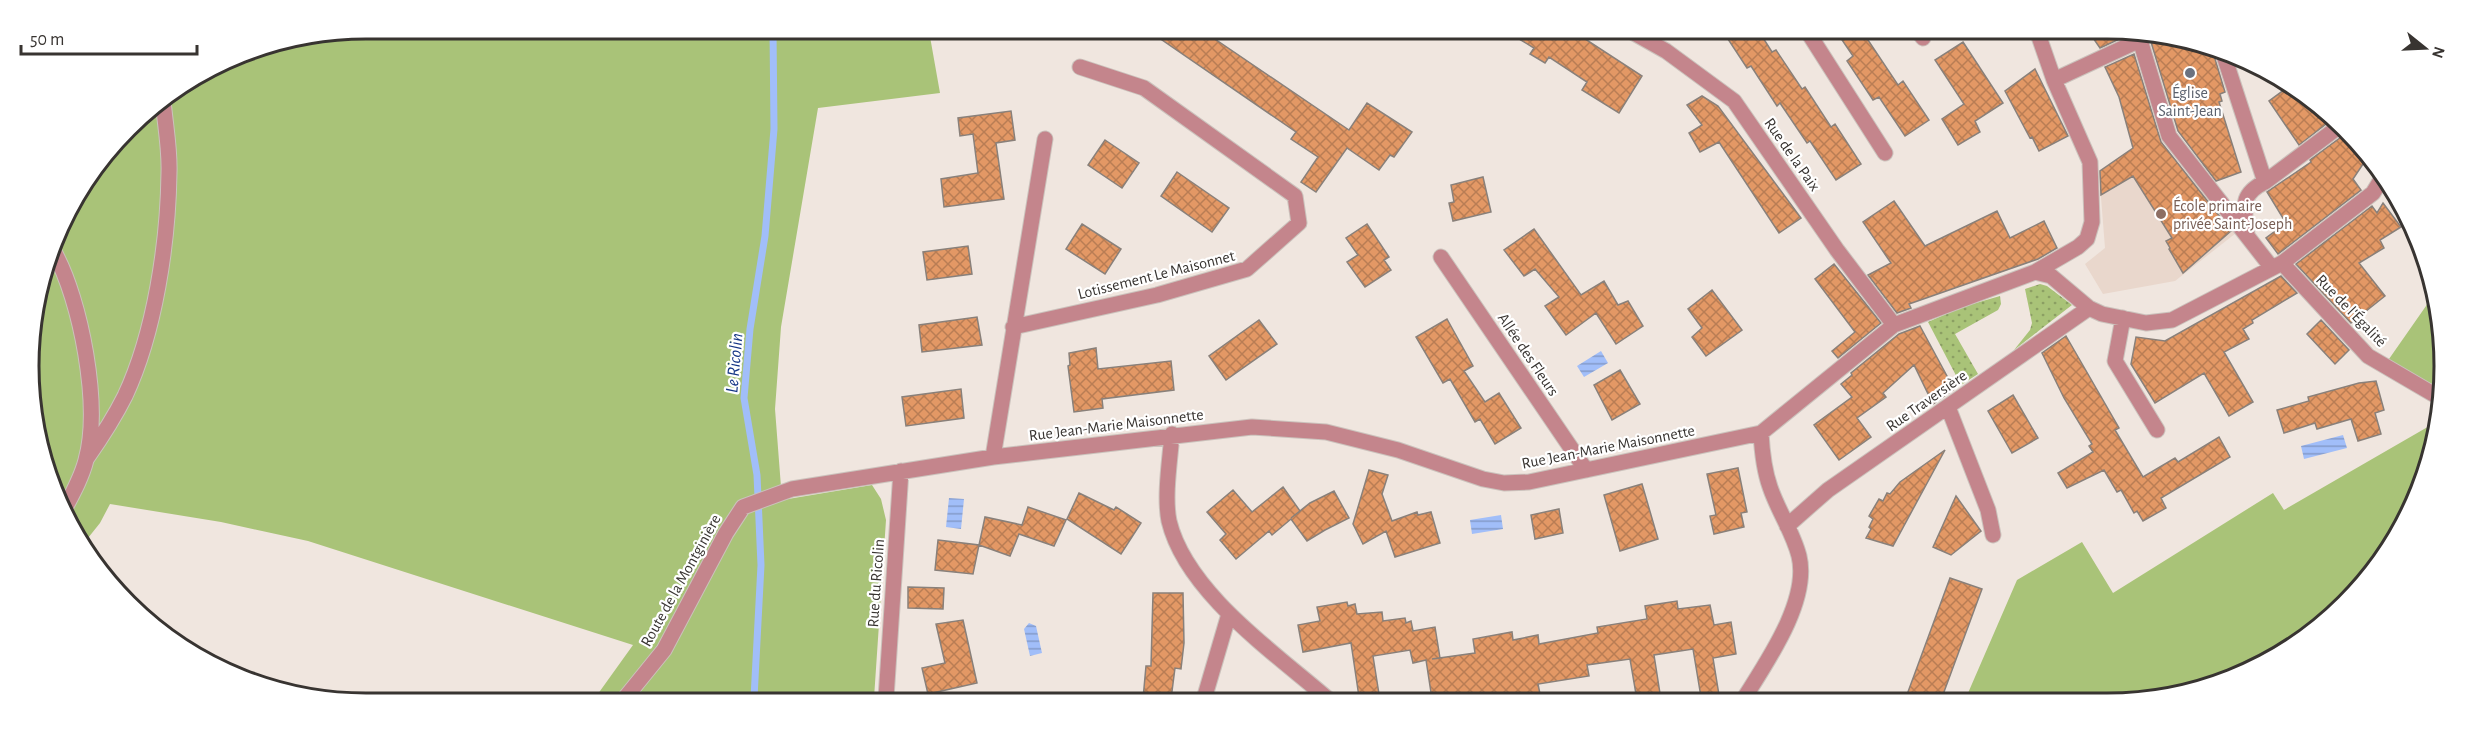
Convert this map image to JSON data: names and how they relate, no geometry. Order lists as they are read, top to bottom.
{
  "streets": {
    "street": [
      "Rue de la Paix",
      "Lotissement Le Maisonnet",
      "Rue de l'Égalité",
      "Allée des Fleurs",
      "Rue Traversière",
      "Rue Jean-Marie Maisonnette",
      "Route de la Montginière",
      "Rue du Ricolin"
    ]
  },
  "crossings": [
    ["Rue de la Paix", "Rue Jean-Marie Maisonnette"],
    ["Allée des Fleurs", "Rue Jean-Marie Maisonnette"],
    ["Rue Jean-Marie Maisonnette", "Route de la Montginière"],
    ["Rue Jean-Marie Maisonnette", "Rue du Ricolin"]
  ],
  "water": ["Le Ricolin"],
  "places": ["Église Saint-Jean", "École primaire privée Saint-Joseph"],
  "scale_bar": "50 m",
  "north": "right"
}
